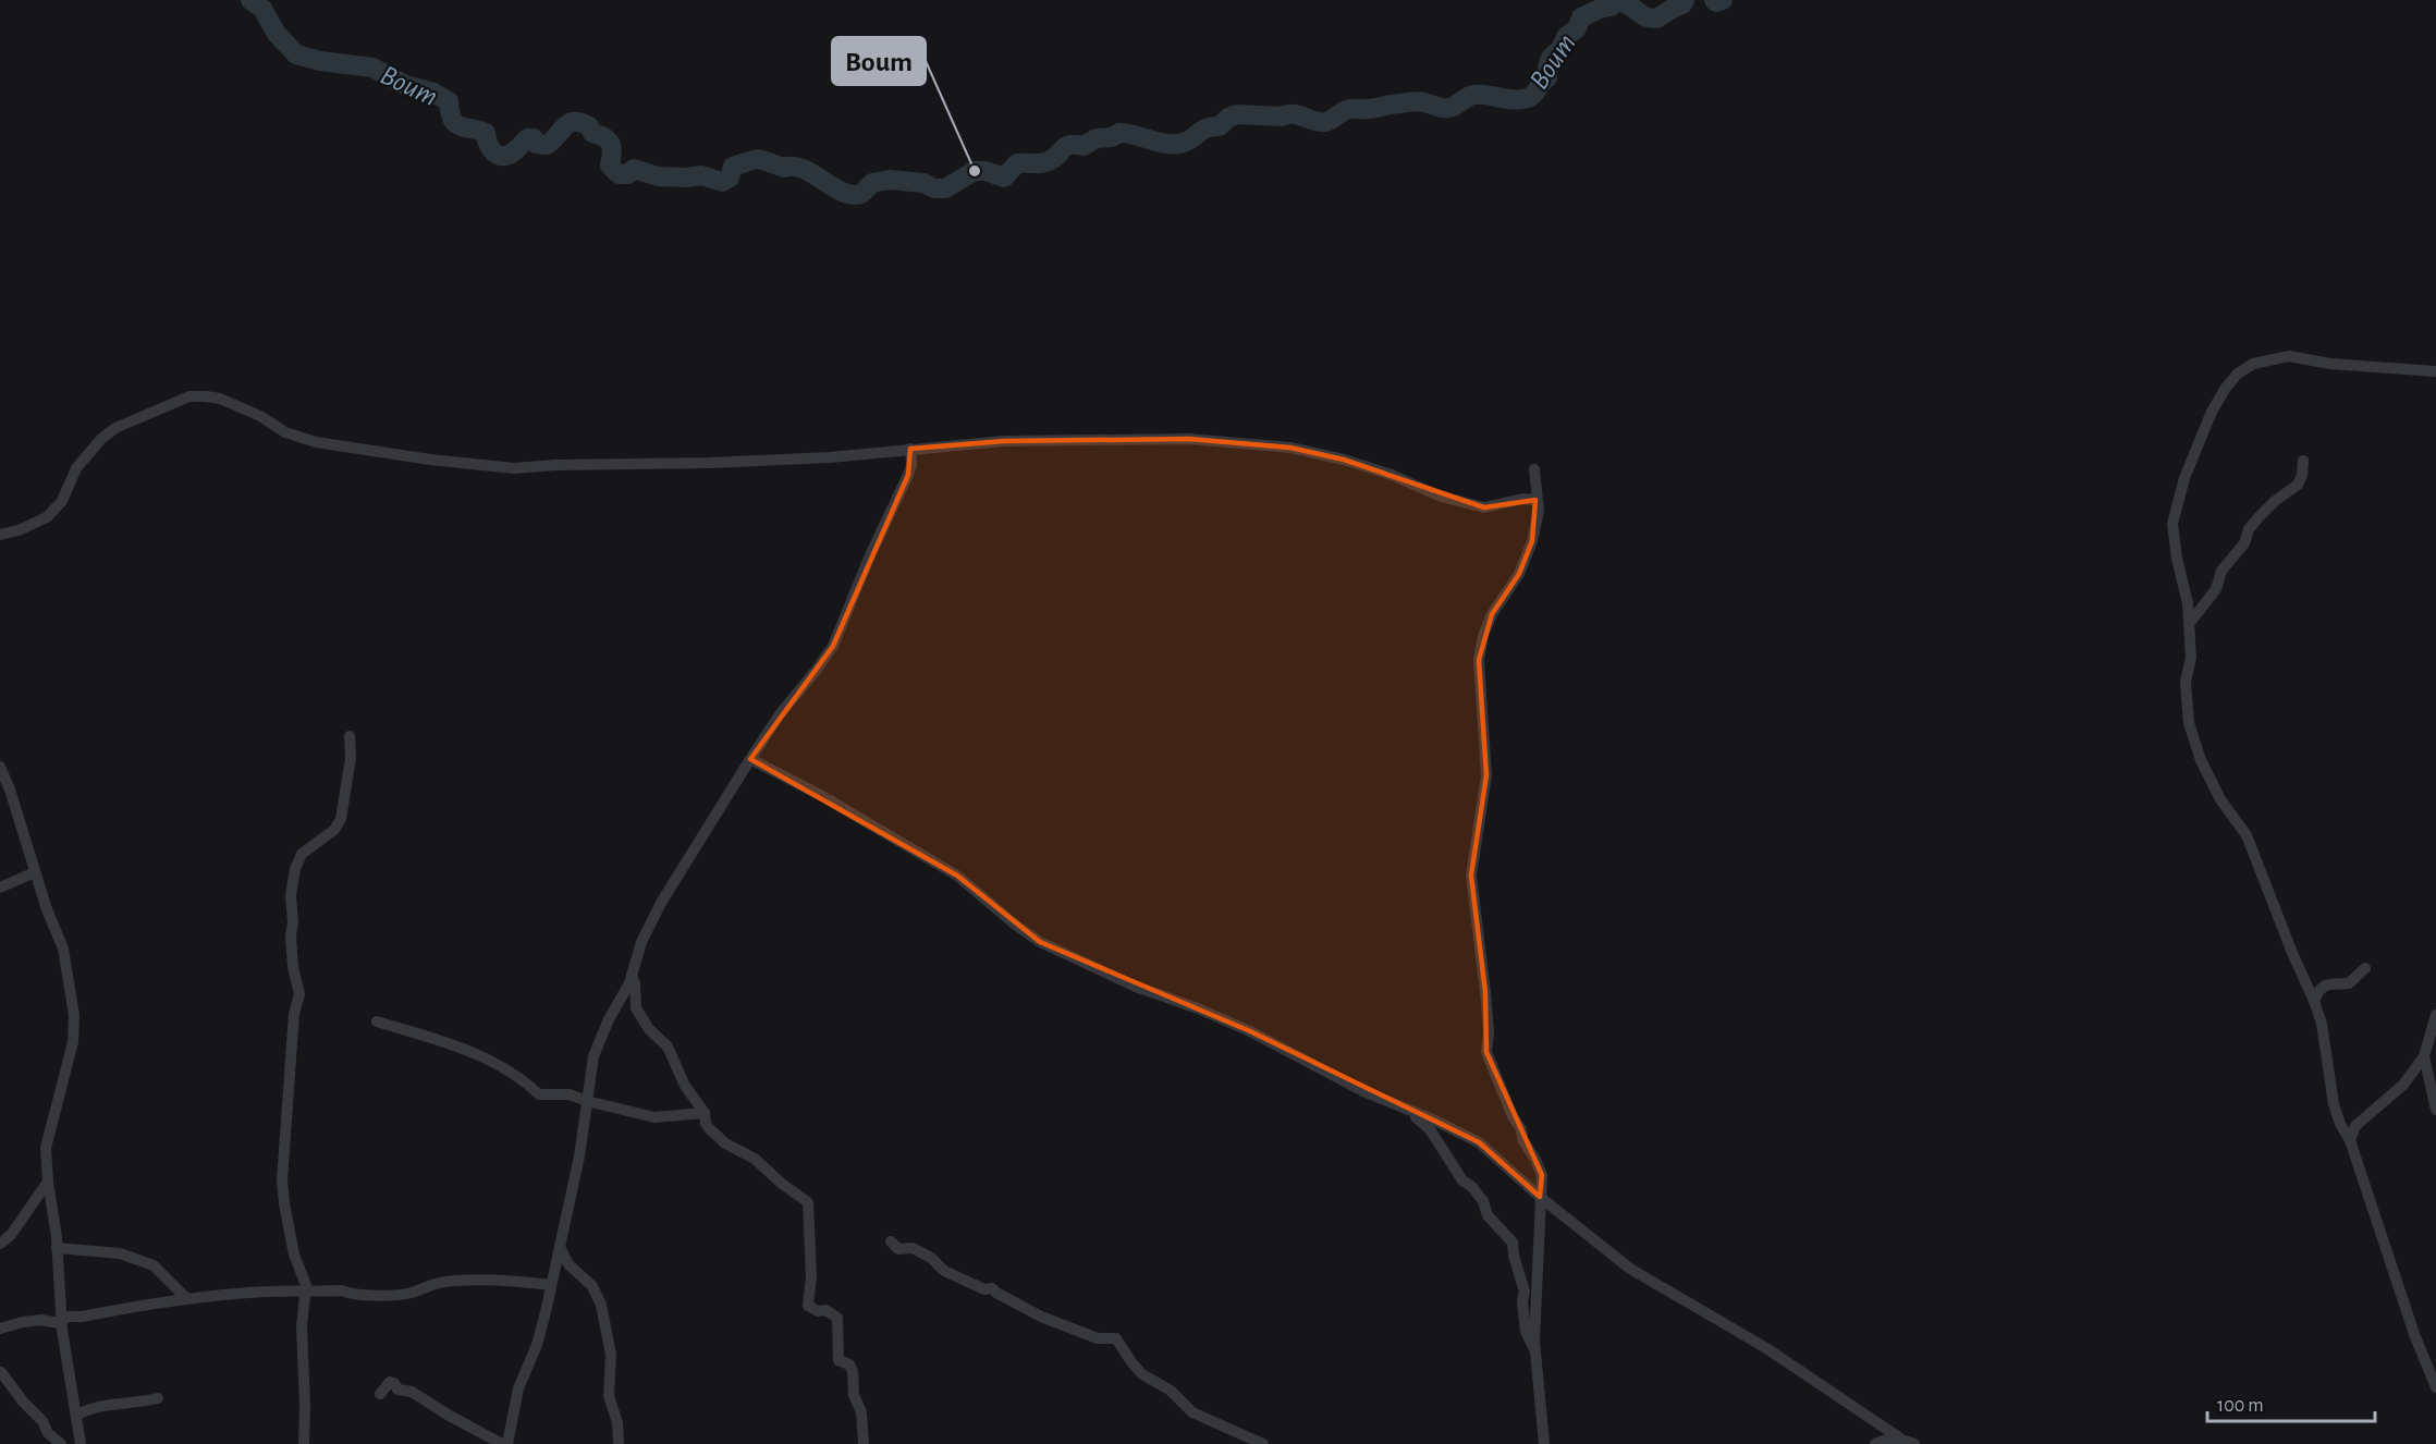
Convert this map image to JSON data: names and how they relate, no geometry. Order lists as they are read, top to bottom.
{
  "water": ["Boum"],
  "places": ["Boum"],
  "scale_bar": "100 m"
}
